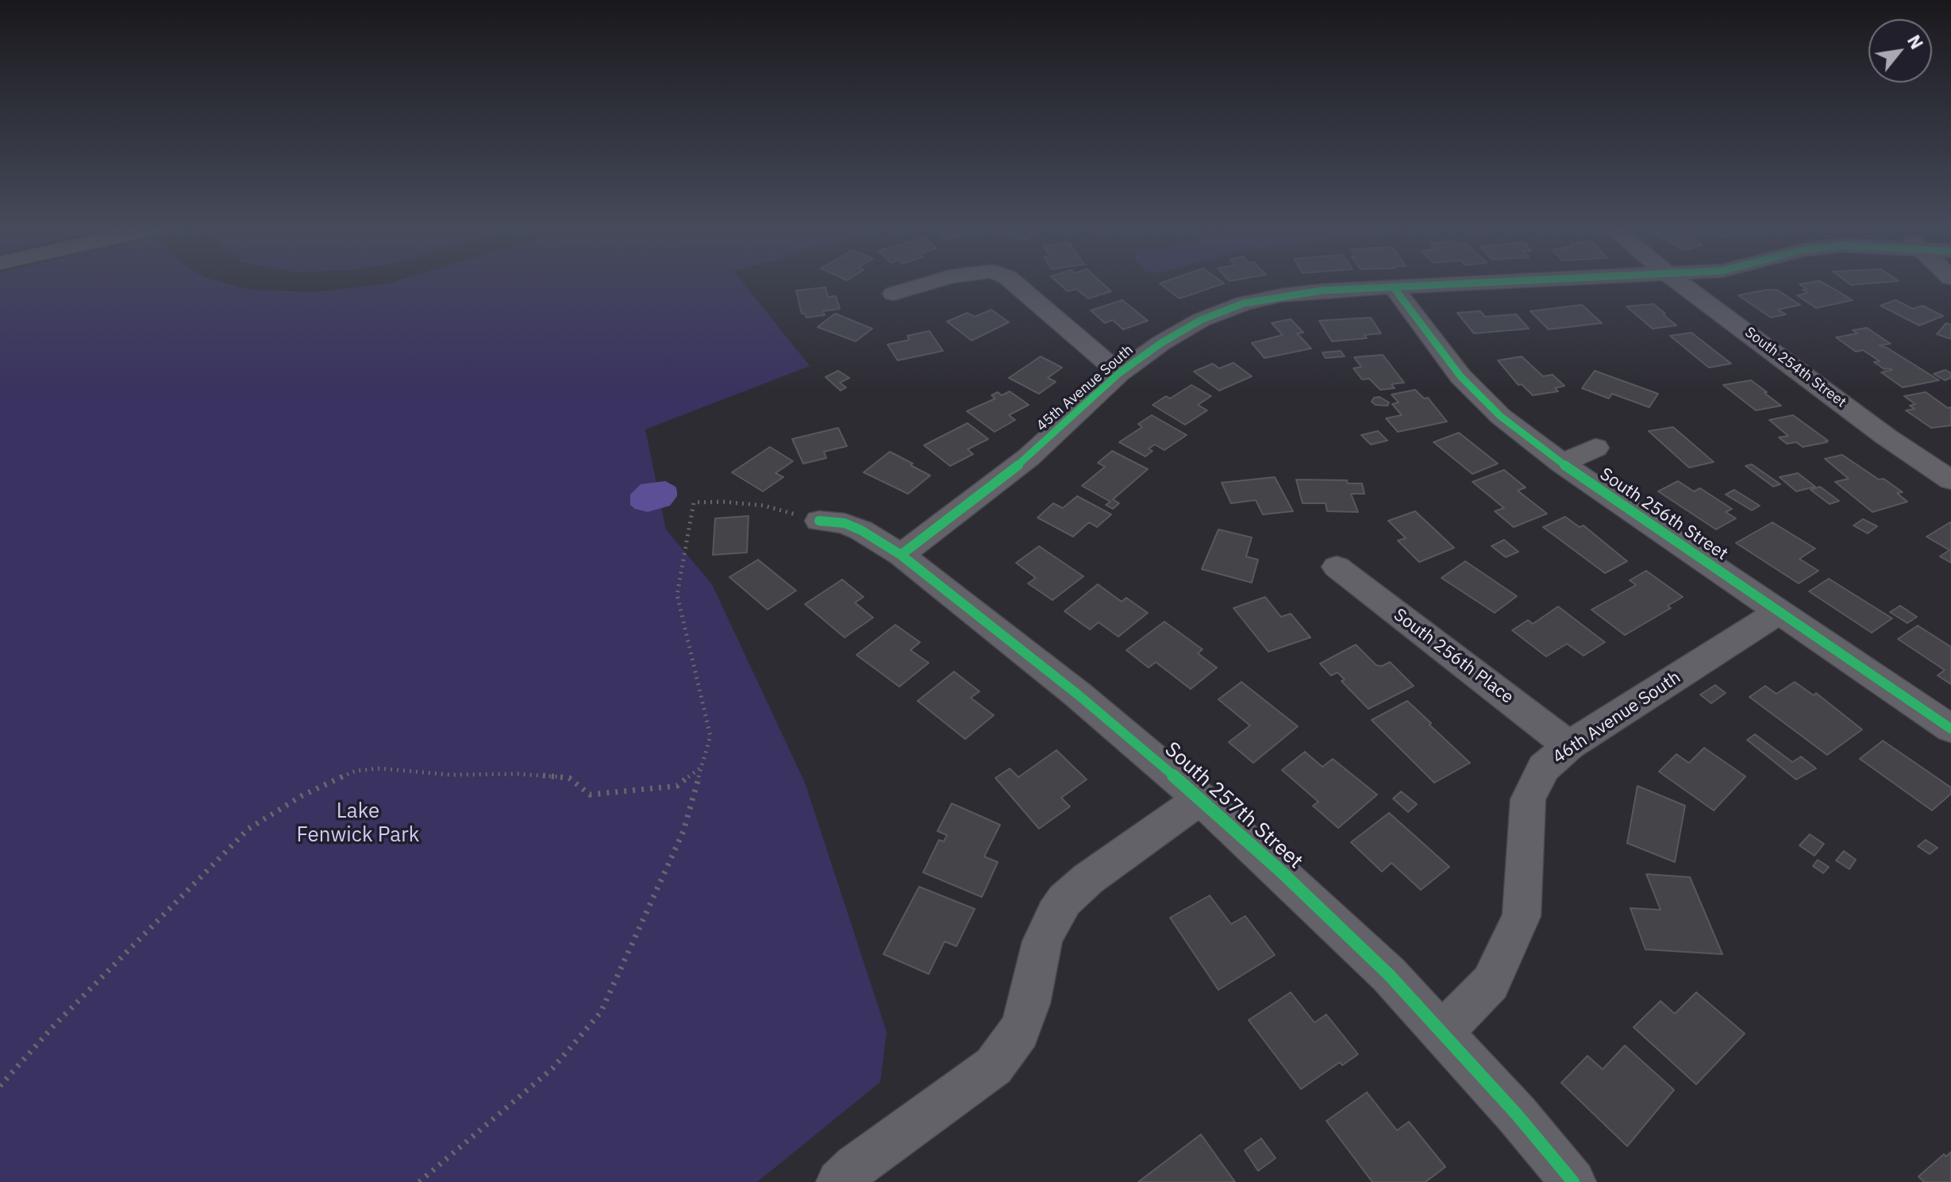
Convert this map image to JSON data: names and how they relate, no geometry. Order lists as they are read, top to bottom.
{
  "streets": {
    "street": [
      "South 254th Street",
      "45th Avenue South",
      "South 256th Street",
      "South 256th Place",
      "46th Avenue South",
      "South 257th Street"
    ]
  },
  "crossings": [
    ["45th Avenue South", "South 256th Street"],
    ["45th Avenue South", "South 257th Street"],
    ["South 256th Street", "46th Avenue South"],
    ["South 256th Place", "46th Avenue South"],
    ["46th Avenue South", "South 257th Street"]
  ],
  "parks": ["Lake Fenwick Park"],
  "north": "top right"
}
